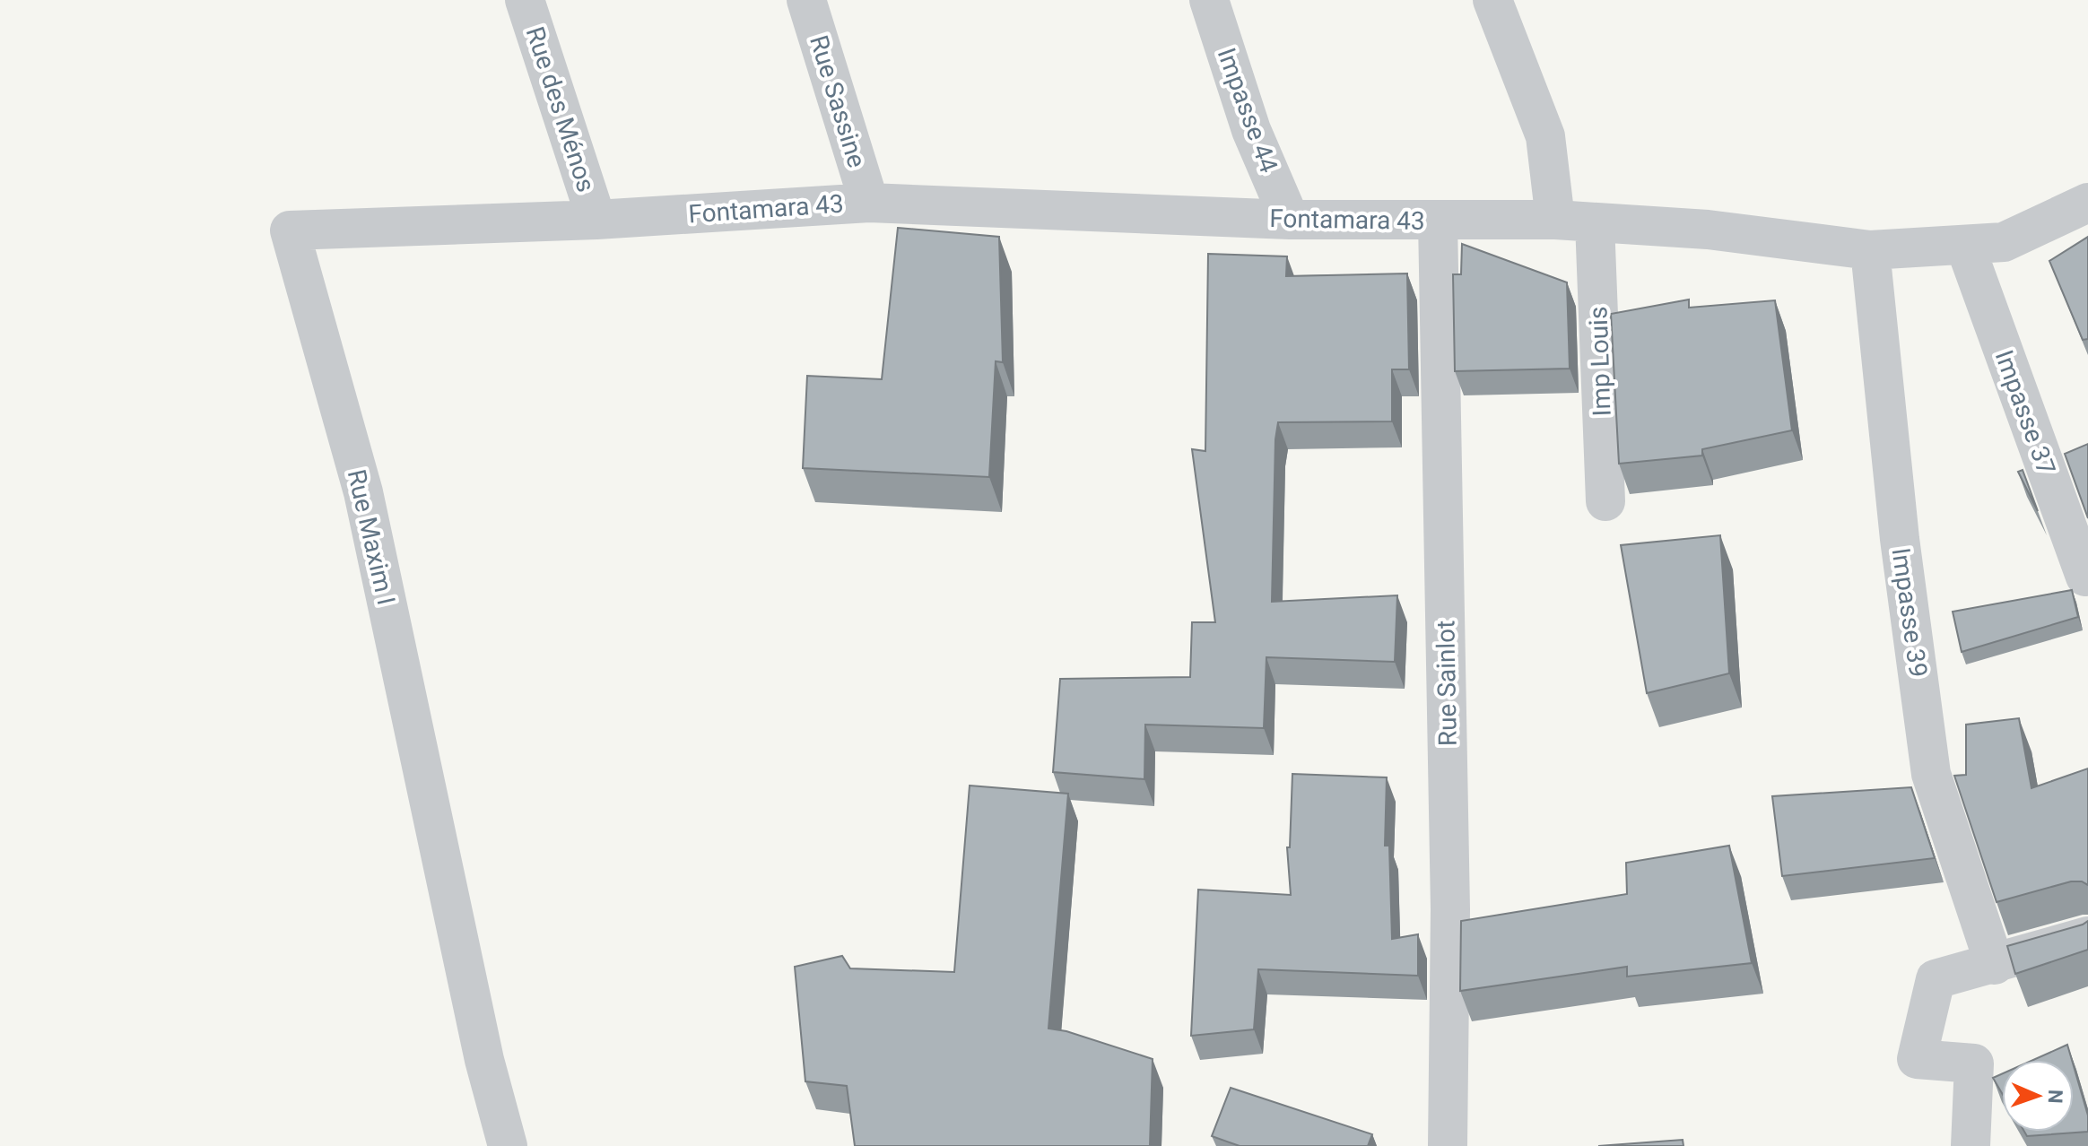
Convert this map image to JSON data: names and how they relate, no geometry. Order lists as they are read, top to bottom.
{
  "streets": {
    "street": [
      "Rue Sassine",
      "Rue des Ménos",
      "Impasse 44",
      "Fontamara 43",
      "Imp Louis",
      "Impasse 37",
      "Rue Maxim I",
      "Impasse 39",
      "Rue Sainlot"
    ]
  },
  "crossings": [
    ["Rue Sassine", "Fontamara 43"],
    ["Rue des Ménos", "Fontamara 43"],
    ["Rue des Ménos", "Rue Maxim I"],
    ["Impasse 44", "Fontamara 43"],
    ["Fontamara 43", "Imp Louis"],
    ["Fontamara 43", "Impasse 37"],
    ["Fontamara 43", "Rue Maxim I"],
    ["Fontamara 43", "Impasse 39"],
    ["Fontamara 43", "Rue Sainlot"]
  ],
  "north": "right"
}
